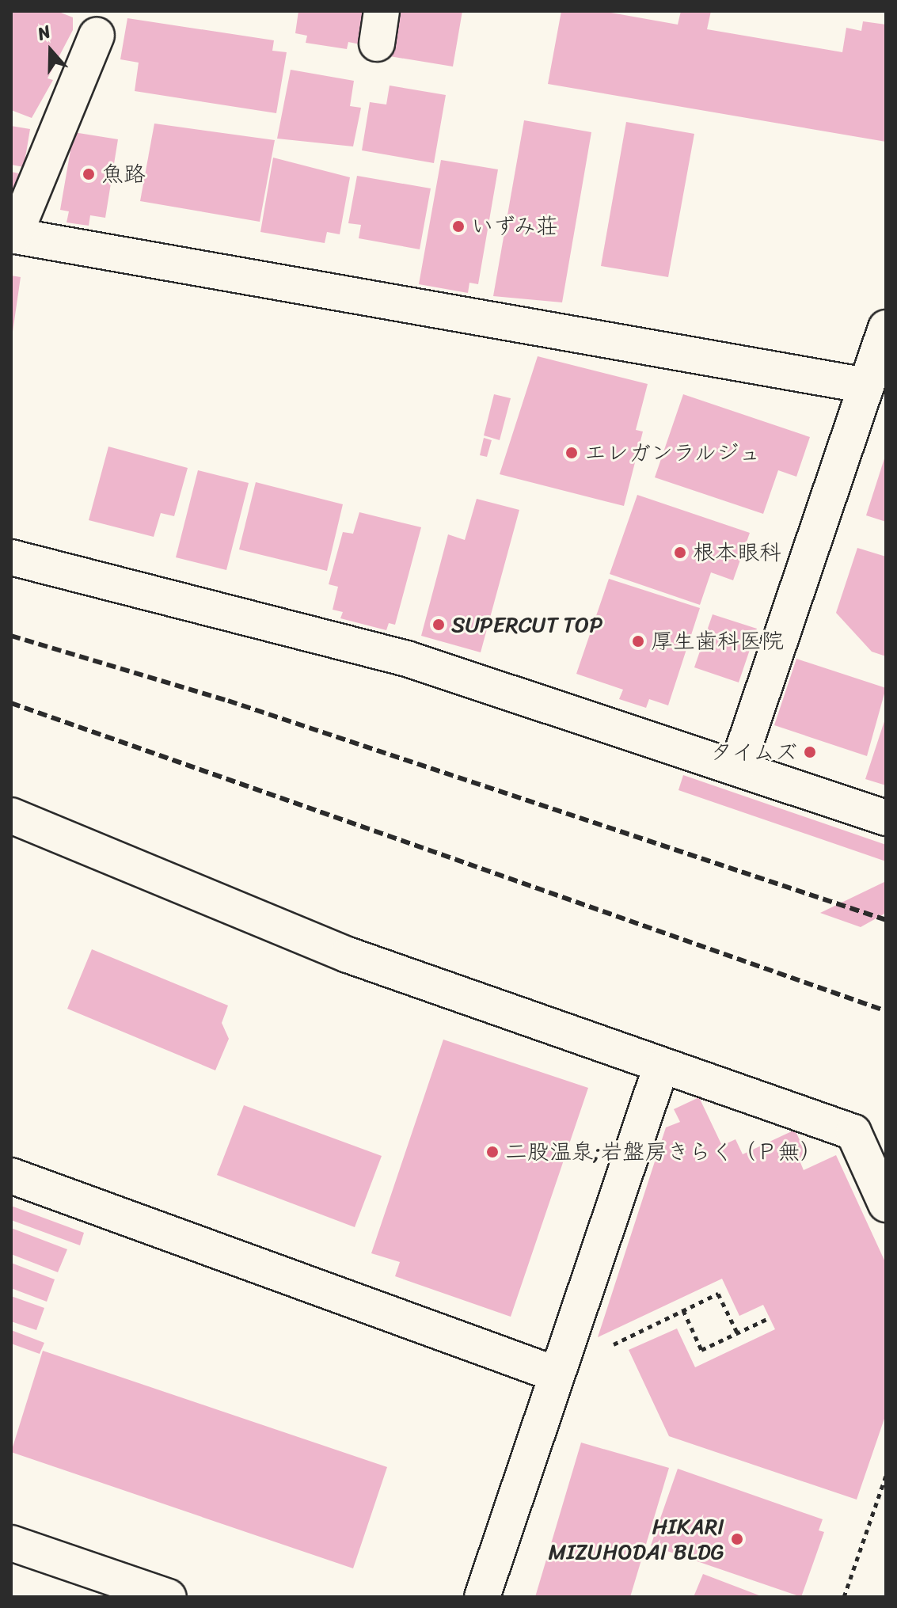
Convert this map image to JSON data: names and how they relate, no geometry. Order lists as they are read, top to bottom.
{
  "places": [
    "魚路",
    "いずみ荘",
    "エレガンラルジュ",
    "根本眼科",
    "SUPERCUT TOP",
    "厚生歯科医院",
    "タイムズ",
    "二股温泉;岩盤房きらく（Ｐ無）",
    "HIKARI MIZUHODAI BLDG"
  ],
  "north": "top"
}
